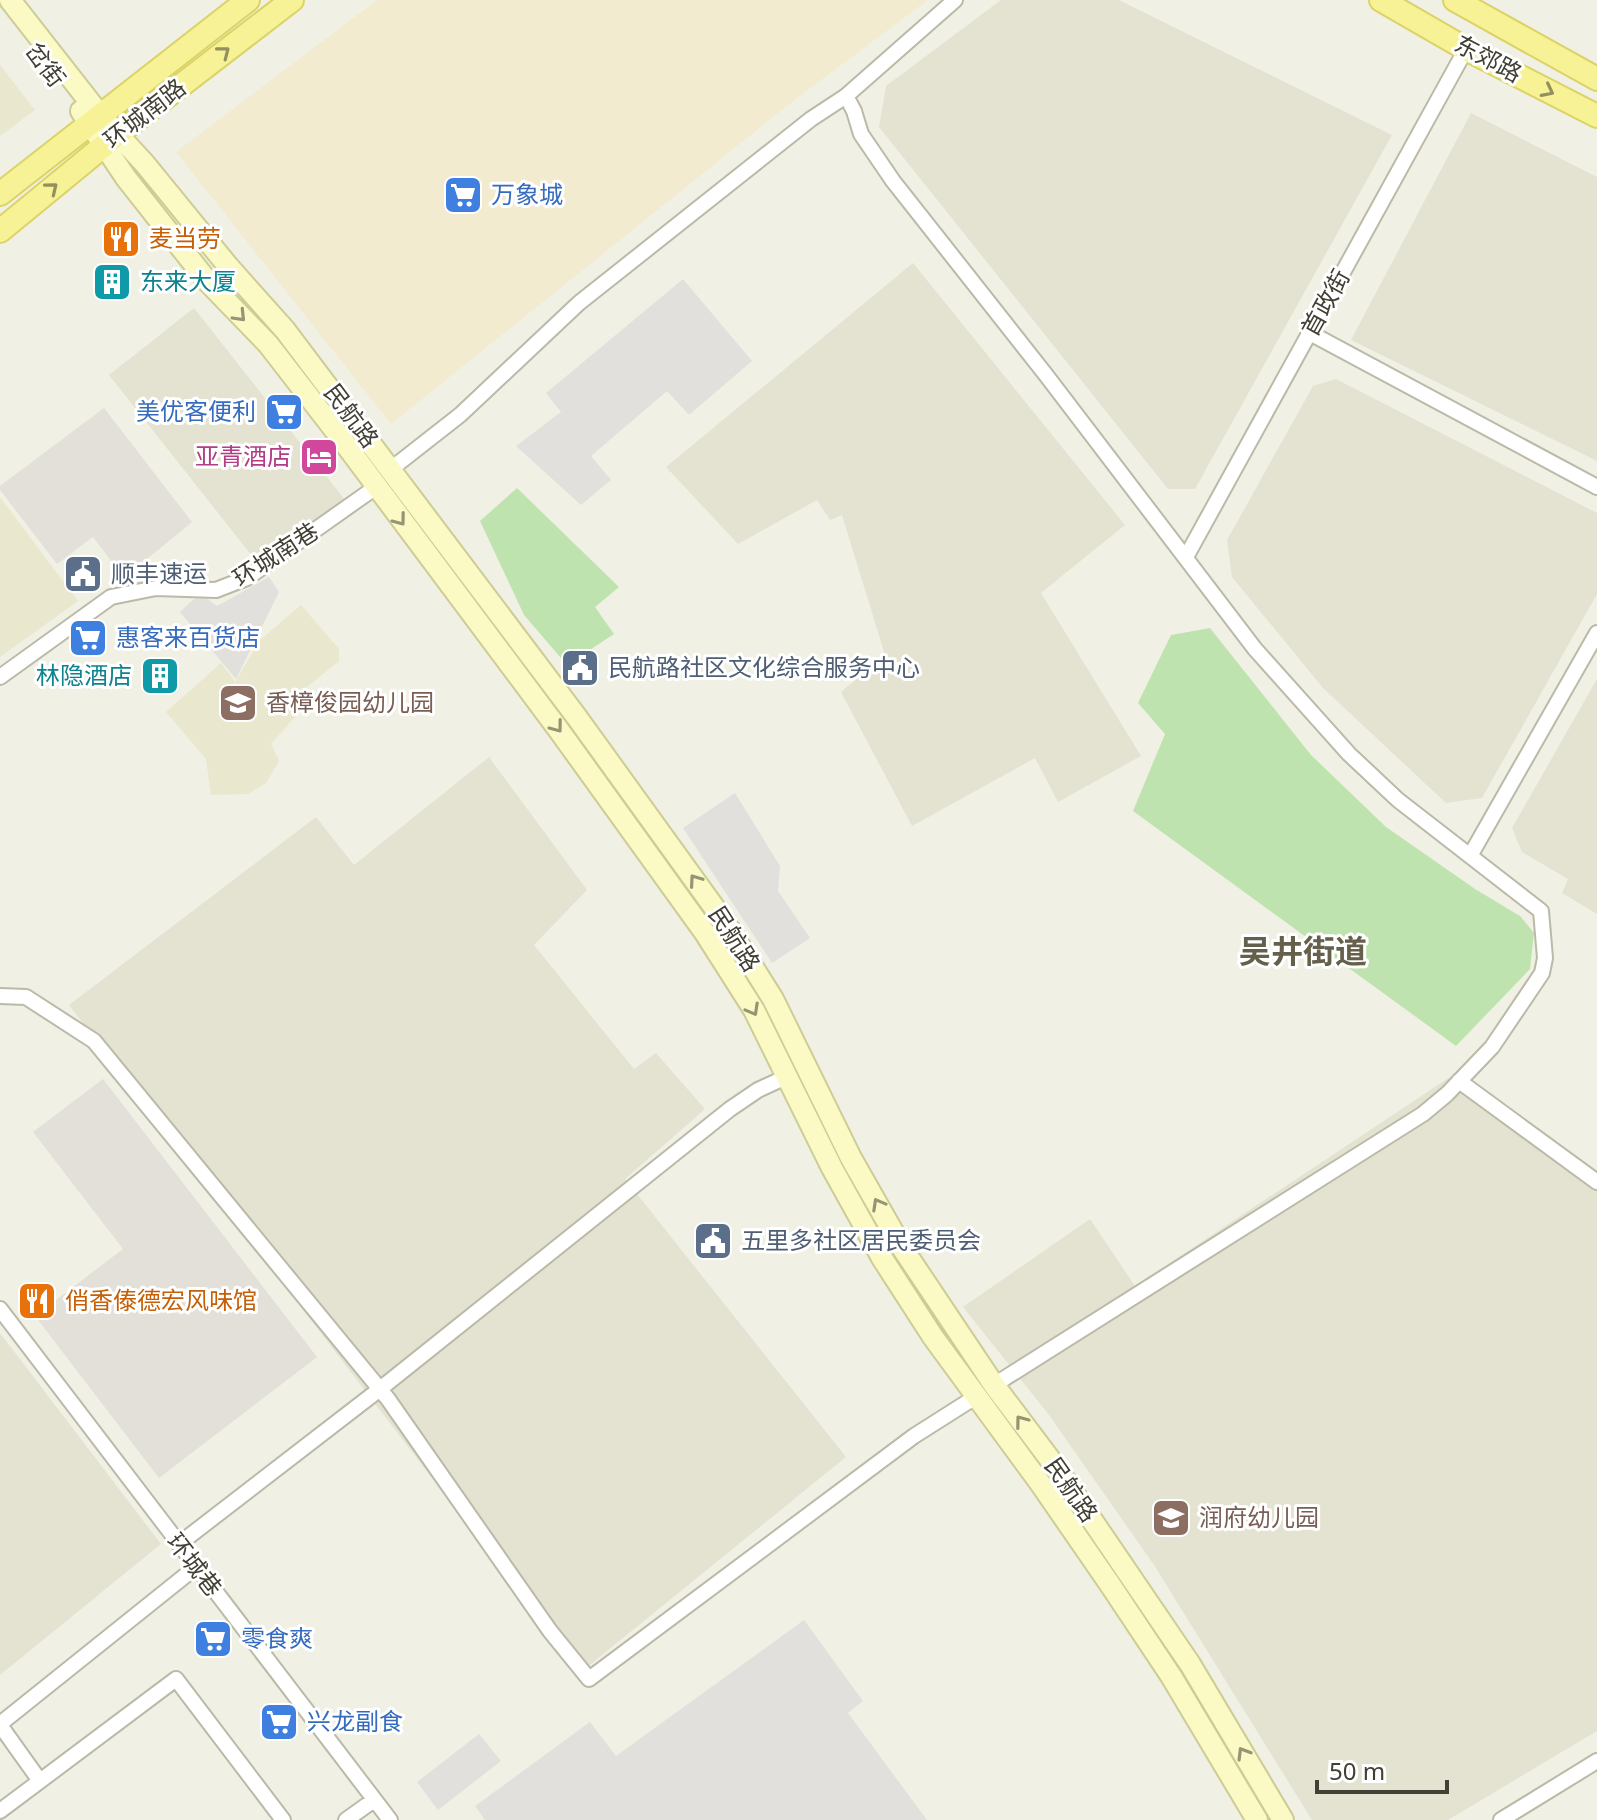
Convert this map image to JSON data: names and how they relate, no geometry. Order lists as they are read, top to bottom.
{
  "streets": {
    "main road": [
      "东郊路",
      "岔街",
      "环城南路",
      "民航路"
    ],
    "street": ["首政街", "环城南巷", "环城巷"]
  },
  "crossings": [
    ["东郊路", "首政街"],
    ["岔街", "环城南路"],
    ["岔街", "民航路"],
    ["环城南路", "民航路"],
    ["民航路", "环城南巷"]
  ],
  "districts": ["吴井街道"],
  "places": {
    "supermarket": [
      "万象城",
      "美优客便利",
      "惠客来百货店",
      "零食爽",
      "兴龙副食"
    ],
    "restaurant": ["麦当劳", "俏香傣德宏风味馆"],
    "building": ["东来大厦", "林隐酒店"],
    "hotel": ["亚青酒店"],
    "public building": ["顺丰速运", "民航路社区文化综合服务中心", "五里多社区居民委员会"],
    "school or university": ["香樟俊园幼儿园", "润府幼儿园"]
  },
  "scale_bar": "50 m"
}
